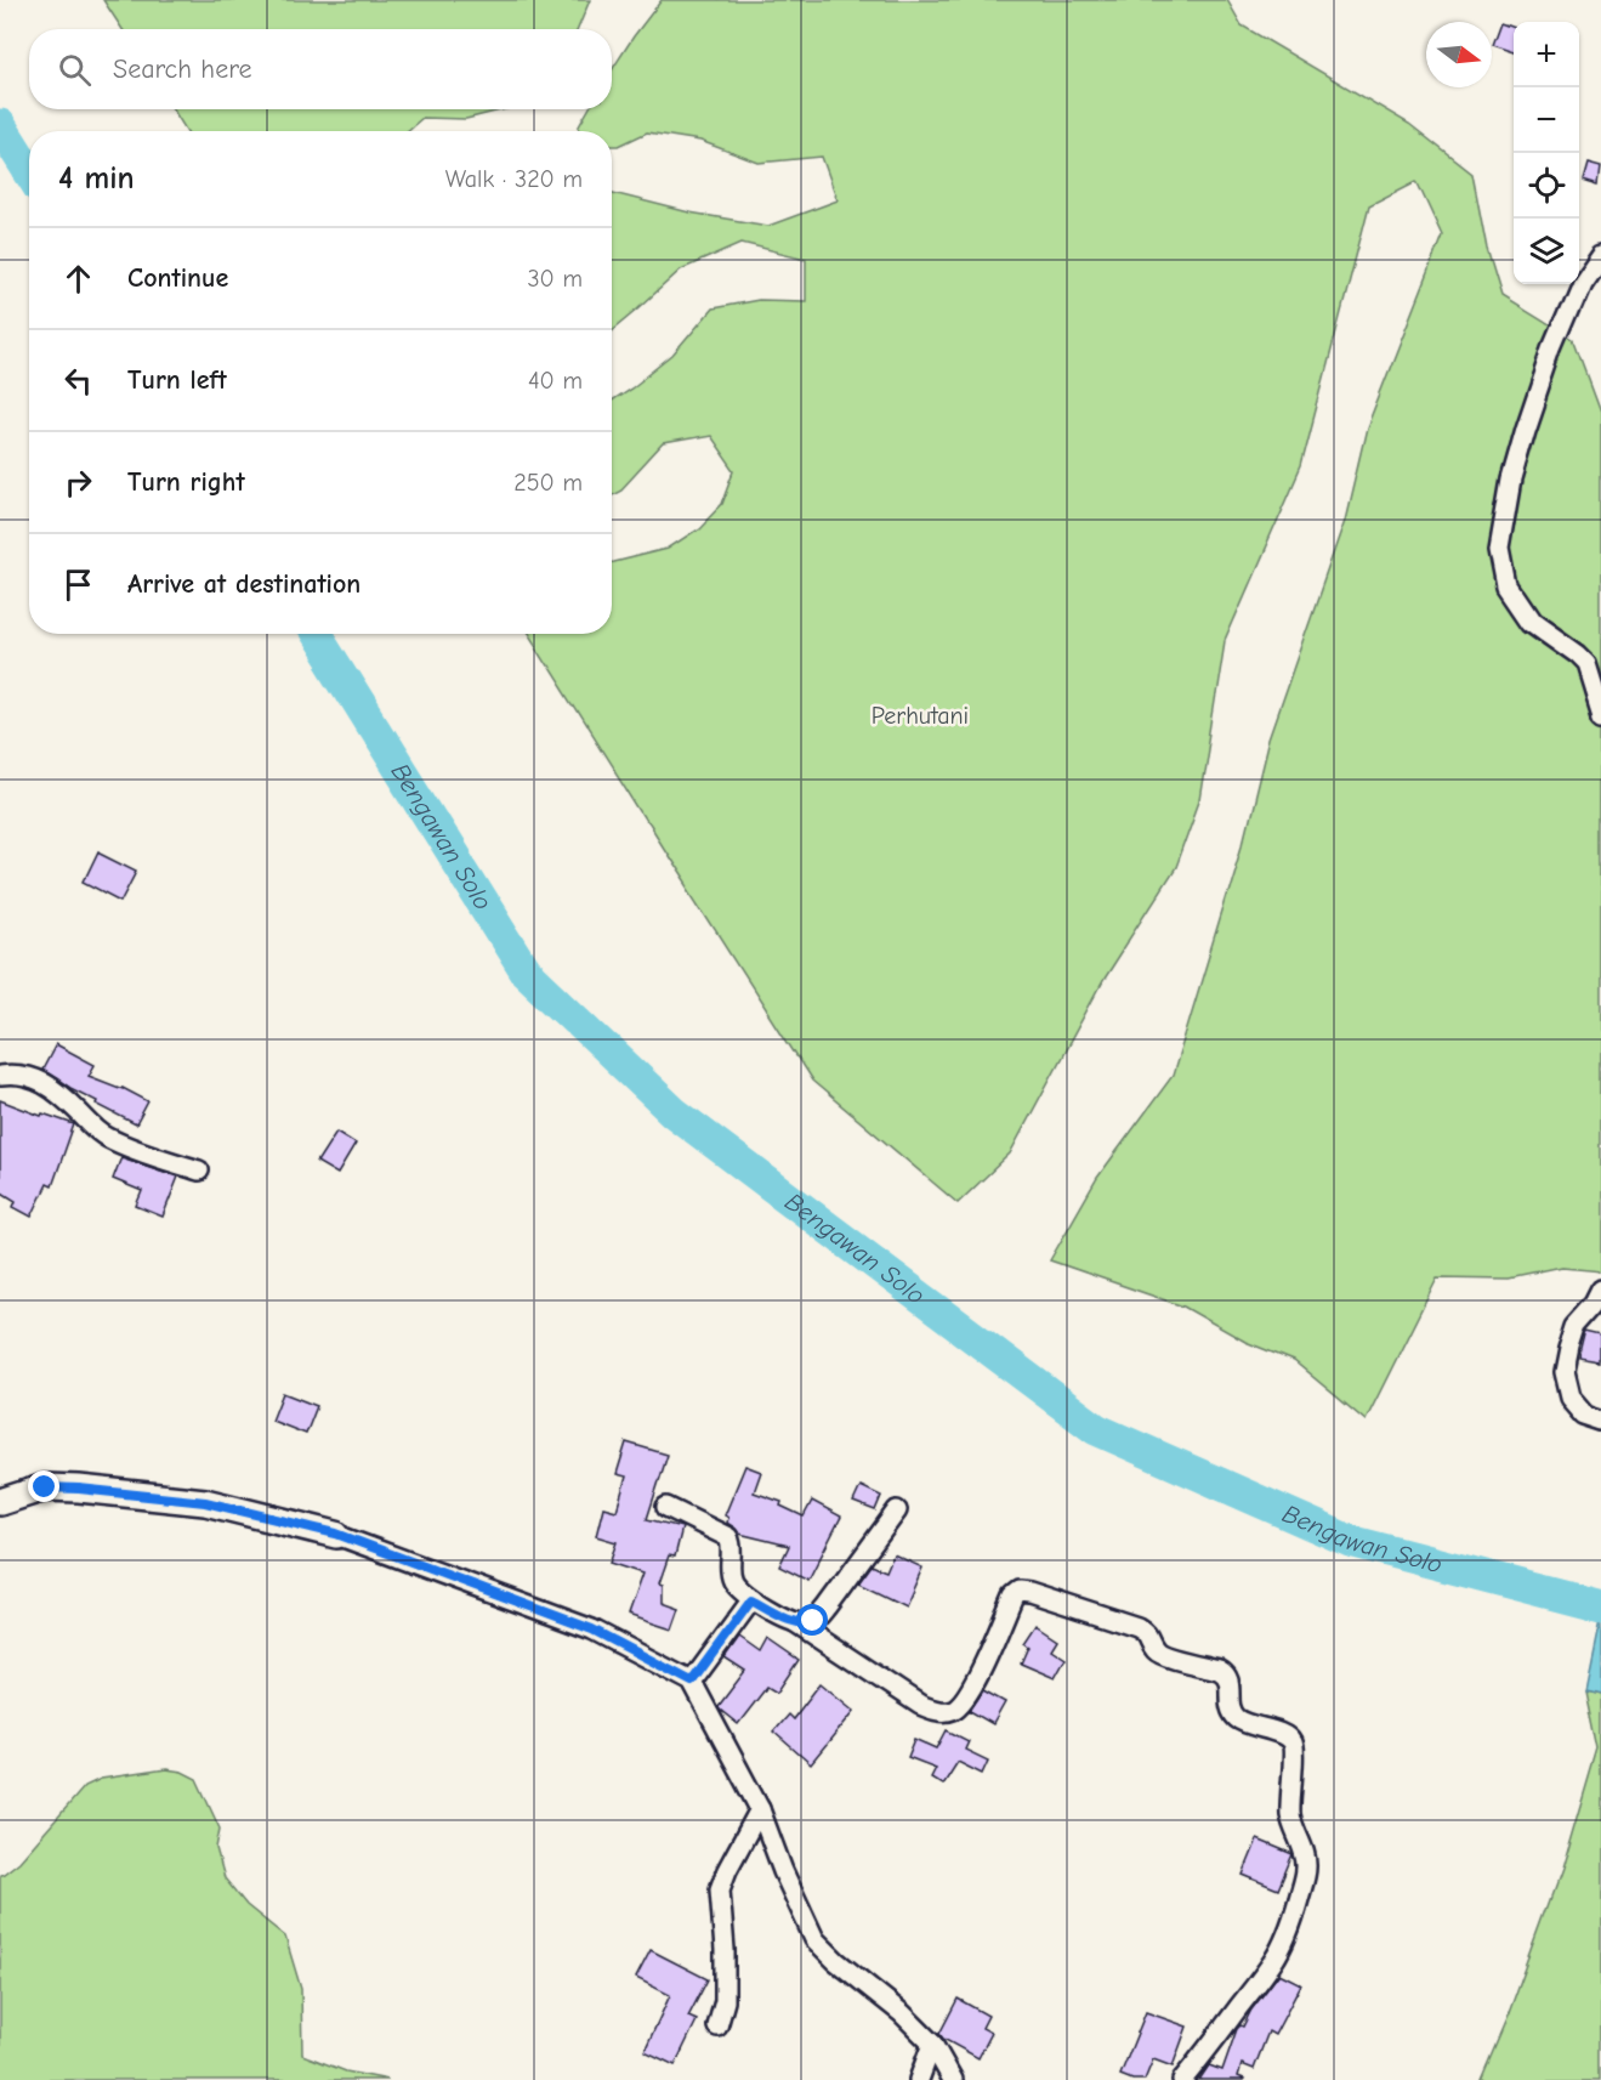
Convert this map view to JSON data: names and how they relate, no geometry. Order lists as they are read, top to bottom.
{
  "water": ["Bengawan Solo"],
  "parks": ["Perhutani"],
  "north": "right",
  "page": {
    "map_buttons": ["+", "−"],
    "search": "Search here",
    "heading": ["4 min", "Walk · 320 m"],
    "list": [
      ["Continue", "30 m"],
      ["Turn left", "40 m"],
      ["Turn right", "250 m"],
      "Arrive at destination"
    ]
  }
}
